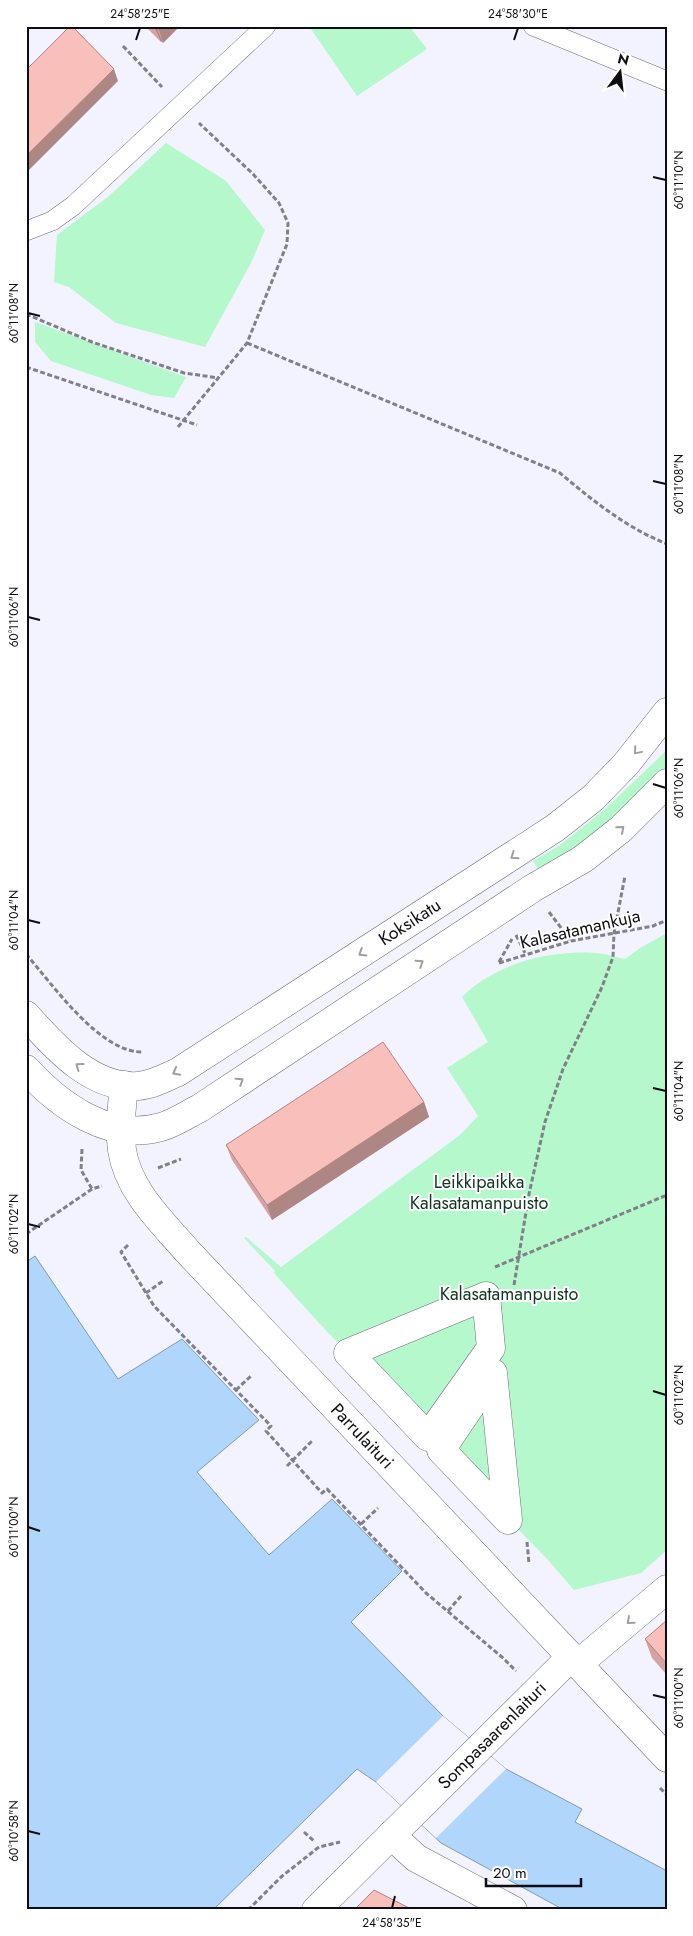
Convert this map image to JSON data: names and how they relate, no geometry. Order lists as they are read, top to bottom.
{
  "streets": {
    "street": ["Koksikatu", "Parrulaituri", "Sompasaarenlaituri"],
    "path": ["Kalasatamankuja"]
  },
  "crossings": [
    ["Koksikatu", "Parrulaituri"],
    ["Parrulaituri", "Sompasaarenlaituri"]
  ],
  "parks": ["Leikkipaikka Kalasatamanpuisto", "Kalasatamanpuisto"],
  "scale_bar": "20 m",
  "north": "top",
  "coordinates": [
    "24°58'25\"E",
    "24°58'30\"E",
    "60°11'10\"N",
    "60°11'08\"N",
    "60°11'06\"N",
    "60°11'04\"N",
    "60°11'02\"N",
    "60°11'00\"N",
    "60°10'58\"N",
    "24°58'35\"E"
  ]
}
